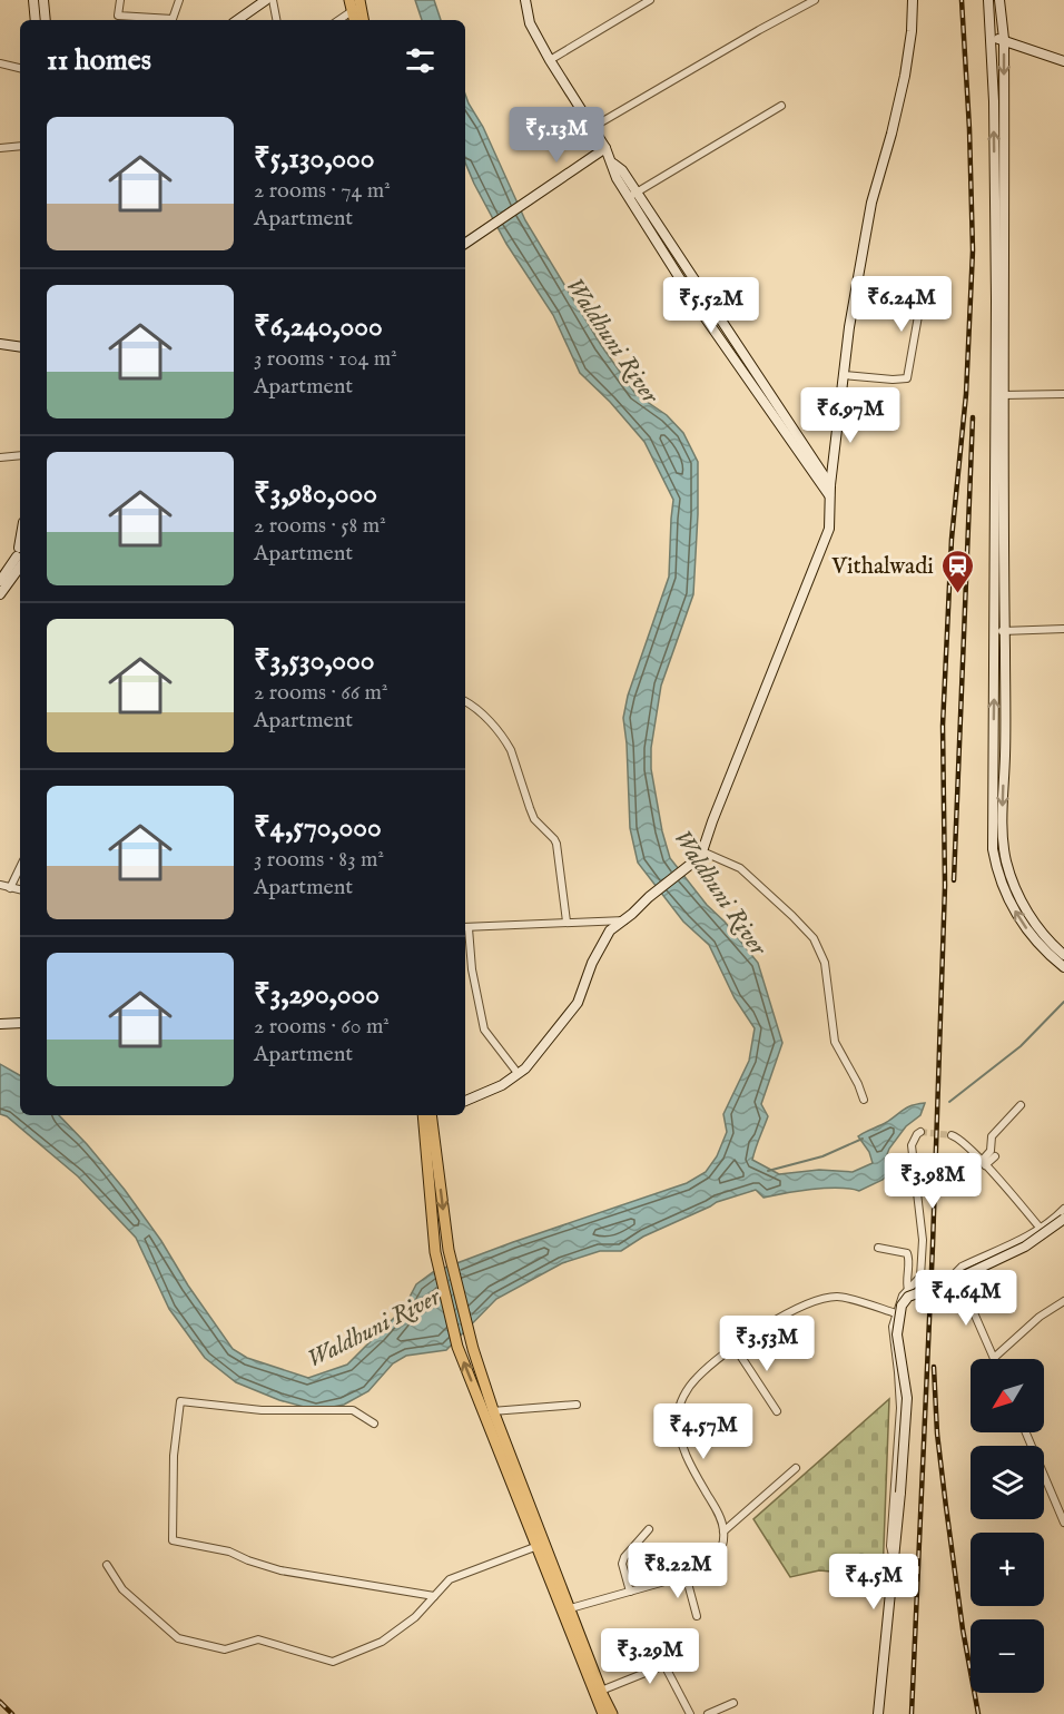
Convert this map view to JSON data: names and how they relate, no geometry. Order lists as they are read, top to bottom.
{
  "water": ["Waldhuni River"],
  "places": {
    "station": ["Vithalwadi"]
  },
  "north": "bottom left",
  "page": {
    "heading": "11 homes",
    "list": [
      {
        "name": "₹5,130,000",
        "note": "2 rooms · 74 m² · Apartment"
      },
      {
        "name": "₹6,240,000",
        "note": "3 rooms · 104 m² · Apartment"
      },
      {
        "name": "₹3,980,000",
        "note": "2 rooms · 58 m² · Apartment"
      },
      {
        "name": "₹3,530,000",
        "note": "2 rooms · 66 m² · Apartment"
      },
      {
        "name": "₹4,570,000",
        "note": "3 rooms · 83 m² · Apartment"
      },
      {
        "name": "₹3,290,000",
        "note": "2 rooms · 60 m² · Apartment"
      }
    ],
    "price": [
      "₹5.13M",
      "₹6.24M",
      "₹5.52M",
      "₹6.97M",
      "₹3.98M",
      "₹4.64M",
      "₹3.53M",
      "₹4.57M",
      "₹8.22M",
      "₹4.5M",
      "₹3.29M"
    ],
    "map_buttons": ["+", "−"]
  }
}
